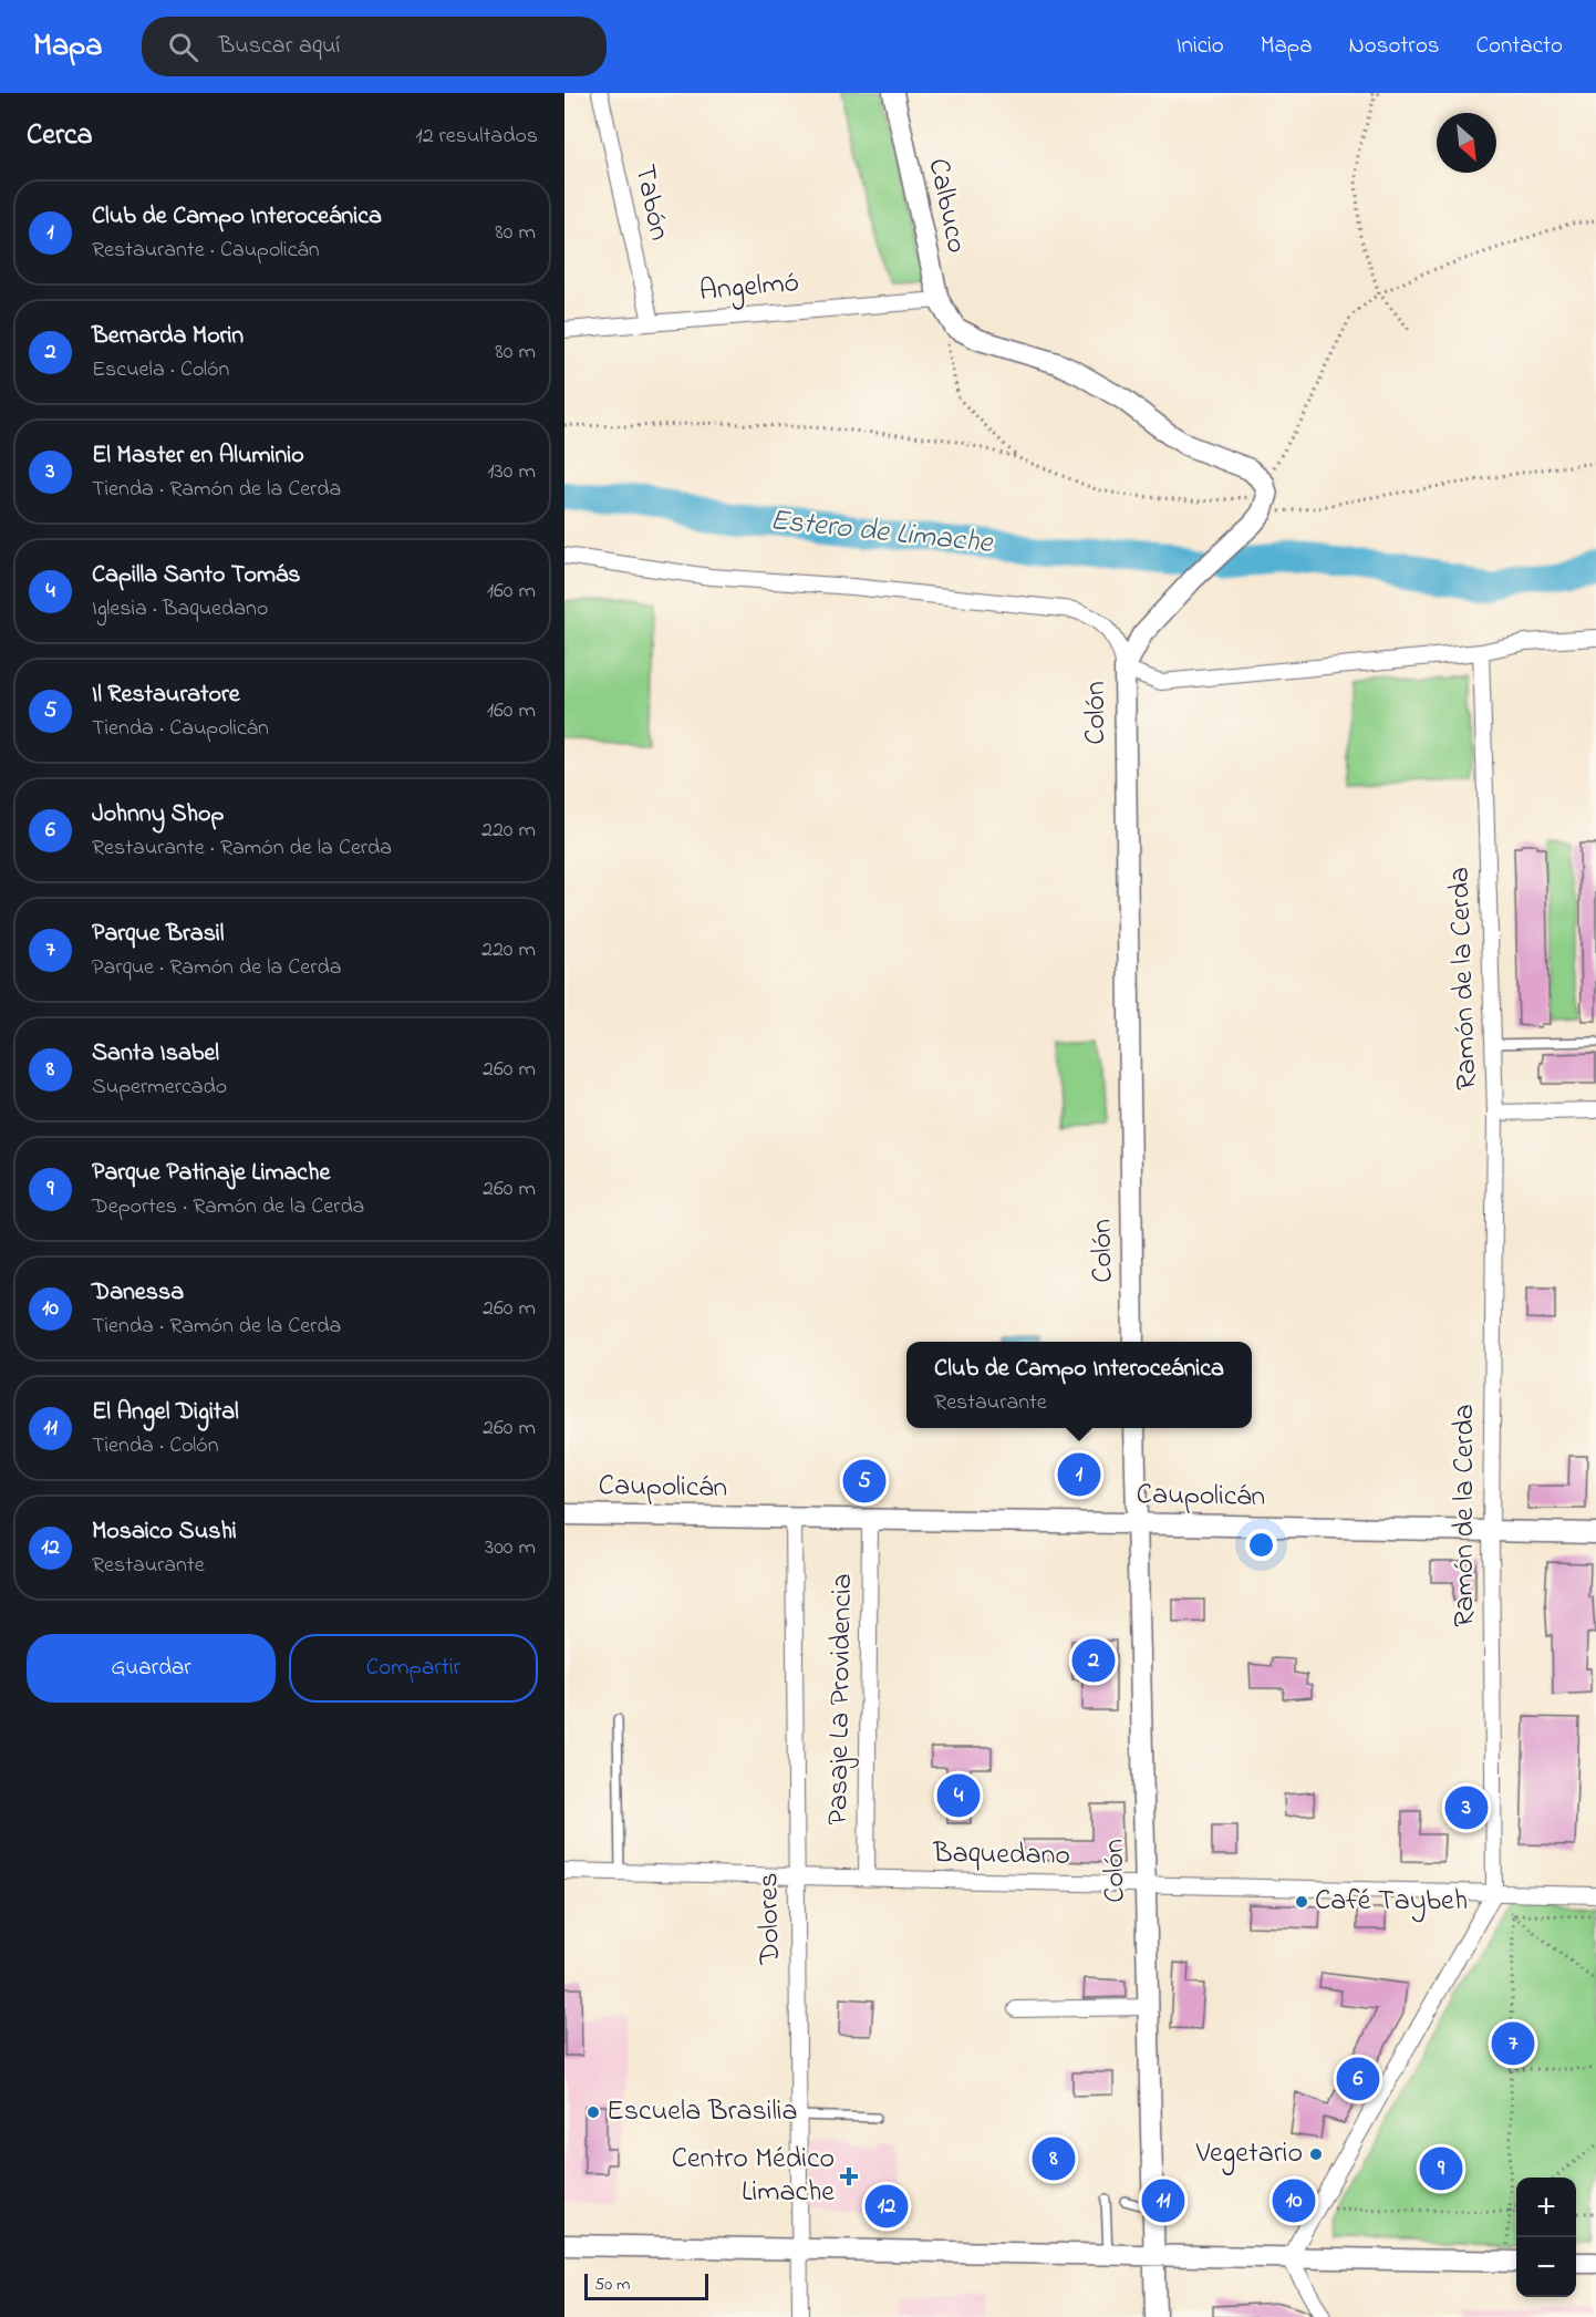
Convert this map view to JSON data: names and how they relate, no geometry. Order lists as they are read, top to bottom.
{
  "streets": {
    "street": [
      "Tabón",
      "Calbuco",
      "Angelmó",
      "Colón",
      "Ramón de la Cerda",
      "Caupolicán",
      "Pasaje La Providencia",
      "Baquedano",
      "Dolores"
    ]
  },
  "crossings": [
    ["Tabón", "Angelmó"],
    ["Calbuco", "Angelmó"],
    ["Colón", "Caupolicán"],
    ["Colón", "Baquedano"],
    ["Ramón de la Cerda", "Caupolicán"],
    ["Ramón de la Cerda", "Baquedano"],
    ["Caupolicán", "Pasaje La Providencia"],
    ["Caupolicán", "Dolores"],
    ["Pasaje La Providencia", "Baquedano"],
    ["Baquedano", "Dolores"]
  ],
  "water": ["Estero de Limache"],
  "places": {
    "other": ["Café Taybeh", "Escuela Brasilia", "Vegetario"],
    "health": ["Centro Médico Limache"]
  },
  "scale_bar": "50 m",
  "north": "bottom right",
  "page": {
    "header": "Mapa",
    "search": "Buscar aquí",
    "nav": [
      "Inicio",
      "Mapa",
      "Nosotros",
      "Contacto"
    ],
    "heading": ["Cerca", "12 resultados"],
    "list": [
      {
        "mark": "1",
        "name": "Club de Campo Interoceánica",
        "note": "Restaurante · Caupolicán",
        "value": "80 m"
      },
      {
        "mark": "2",
        "name": "Bernarda Morin",
        "note": "Escuela · Colón",
        "value": "80 m"
      },
      {
        "mark": "3",
        "name": "El Master en Aluminio",
        "note": "Tienda · Ramón de la Cerda",
        "value": "130 m"
      },
      {
        "mark": "4",
        "name": "Capilla Santo Tomás",
        "note": "Iglesia · Baquedano",
        "value": "160 m"
      },
      {
        "mark": "5",
        "name": "Il Restauratore",
        "note": "Tienda · Caupolicán",
        "value": "160 m"
      },
      {
        "mark": "6",
        "name": "Johnny Shop",
        "note": "Restaurante · Ramón de la Cerda",
        "value": "220 m"
      },
      {
        "mark": "7",
        "name": "Parque Brasil",
        "note": "Parque · Ramón de la Cerda",
        "value": "220 m"
      },
      {
        "mark": "8",
        "name": "Santa Isabel",
        "note": "Supermercado",
        "value": "260 m"
      },
      {
        "mark": "9",
        "name": "Parque Patinaje Limache",
        "note": "Deportes · Ramón de la Cerda",
        "value": "260 m"
      },
      {
        "mark": "10",
        "name": "Danessa",
        "note": "Tienda · Ramón de la Cerda",
        "value": "260 m"
      },
      {
        "mark": "11",
        "name": "El Angel Digital",
        "note": "Tienda · Colón",
        "value": "260 m"
      },
      {
        "mark": "12",
        "name": "Mosaico Sushi",
        "note": "Restaurante",
        "value": "300 m"
      }
    ],
    "popup": ["Club de Campo Interoceánica", "Restaurante"],
    "pins": [
      "1",
      "5",
      "2",
      "4",
      "3",
      "7",
      "6",
      "8",
      "9",
      "10",
      "11",
      "12"
    ],
    "buttons": ["Guardar", "Compartir"],
    "map_buttons": ["+", "−"],
    "scale": "50 m"
  }
}
